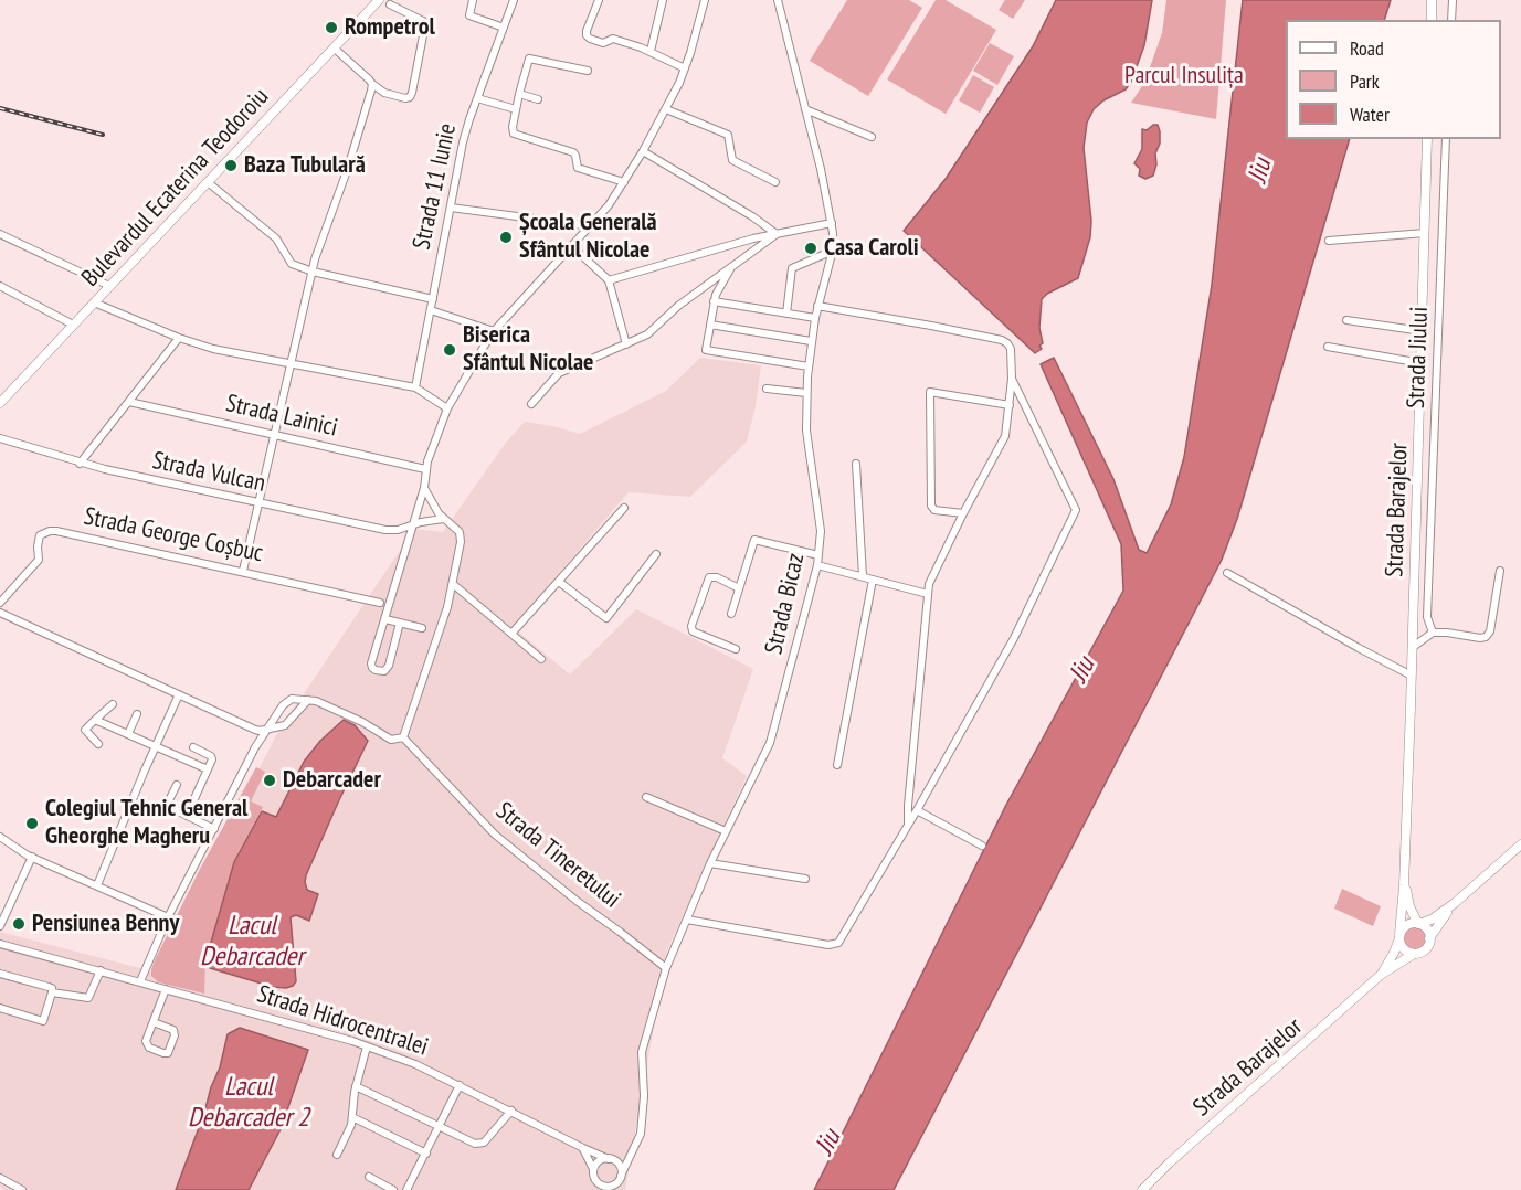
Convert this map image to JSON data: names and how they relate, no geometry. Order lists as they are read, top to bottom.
{
  "streets": {
    "main road": ["Bulevardul Ecaterina Teodoroiu", "Strada Barajelor"],
    "street": [
      "Strada 11 Iunie",
      "Strada Jiului",
      "Strada Lainici",
      "Strada Vulcan",
      "Strada George Coșbuc",
      "Strada Bicaz",
      "Strada Tineretului",
      "Strada Hidrocentralei"
    ]
  },
  "crossings": [
    ["Strada Bicaz", "Strada Tineretului"],
    ["Strada Bicaz", "Strada Hidrocentralei"]
  ],
  "water": ["Jiu", "Lacul Debarcader", "Lacul Debarcader 2"],
  "parks": ["Parcul Insulița"],
  "places": [
    "Rompetrol",
    "Baza Tubulară",
    "Școala Generală Sfântul Nicolae",
    "Casa Caroli",
    "Biserica Sfântul Nicolae",
    "Debarcader",
    "Colegiul Tehnic General Gheorghe Magheru",
    "Pensiunea Benny"
  ],
  "legend": ["Road", "Park", "Water"]
}
